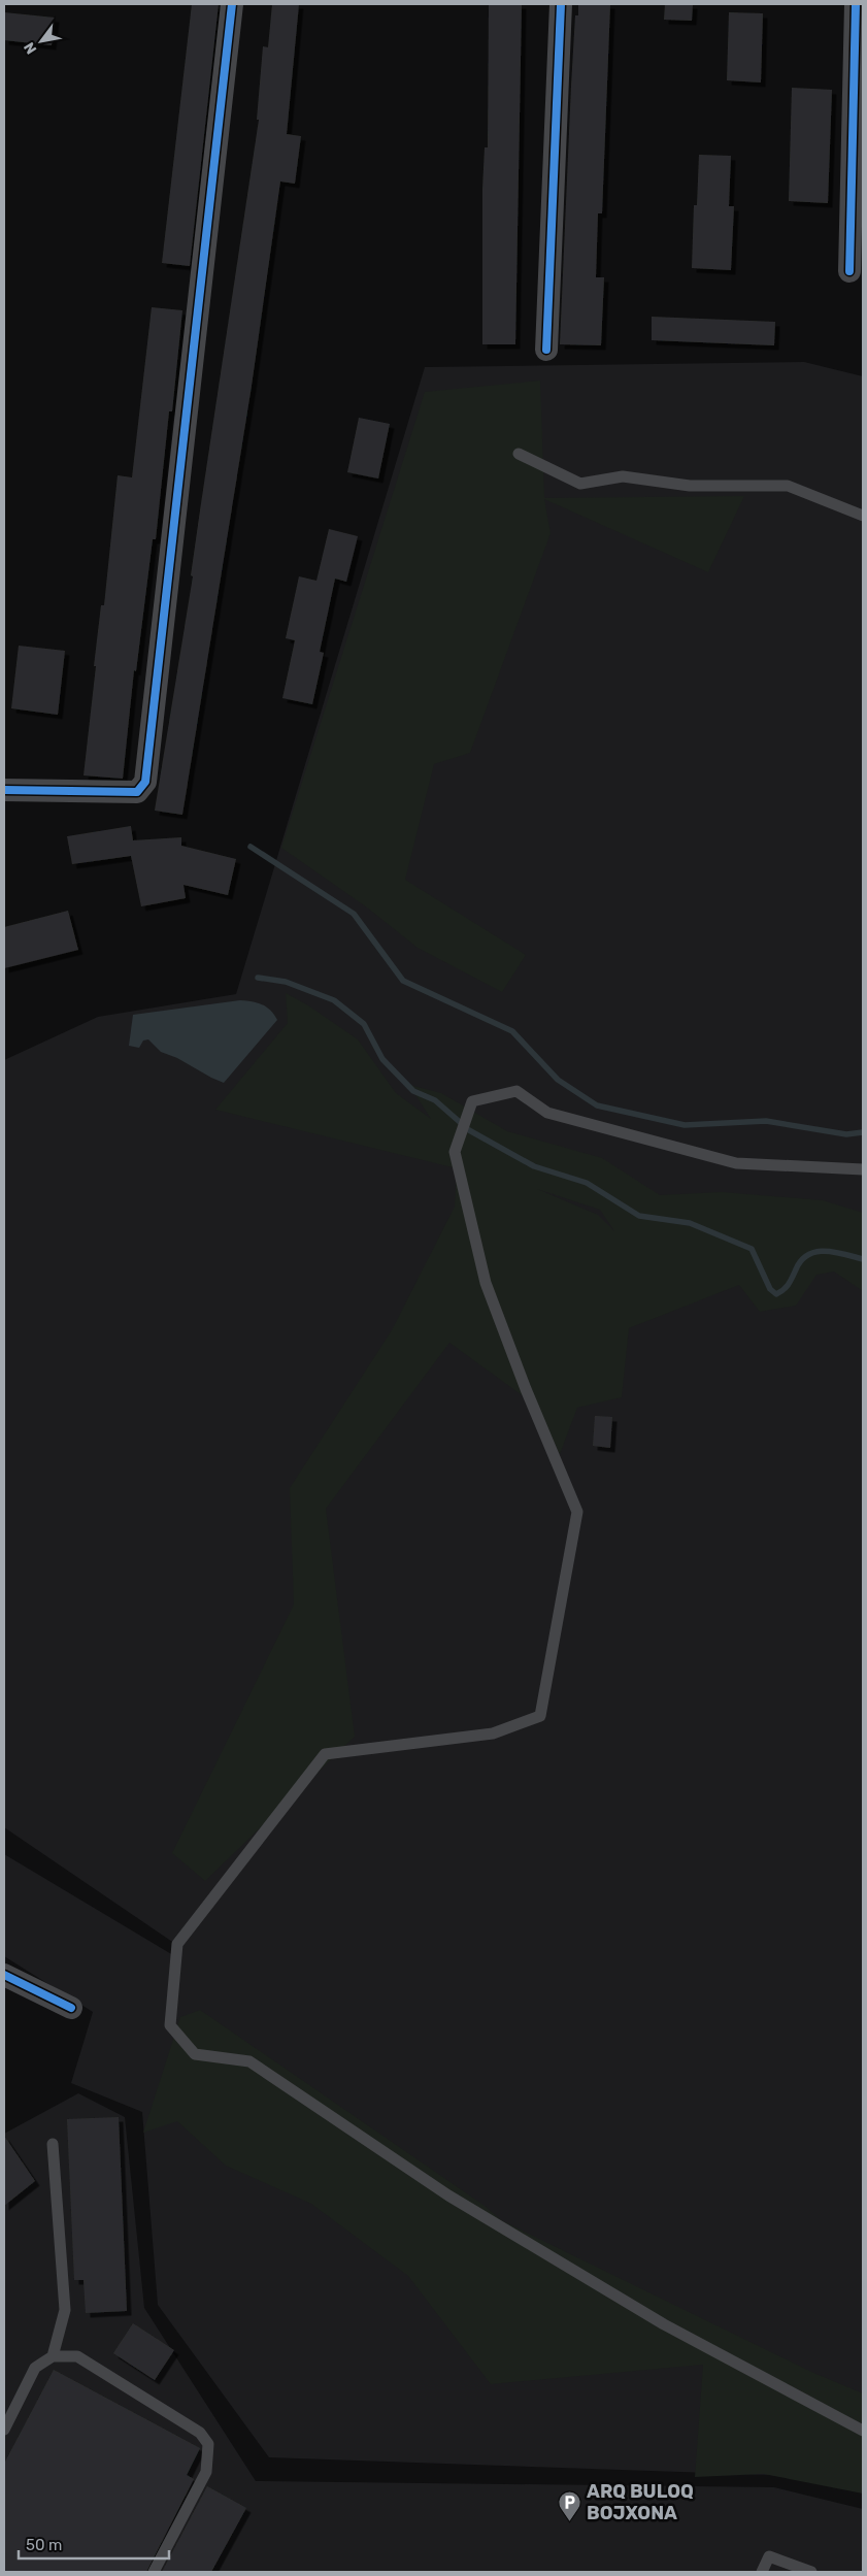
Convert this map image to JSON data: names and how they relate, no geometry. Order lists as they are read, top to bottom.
{
  "places": {
    "parking": ["ARQ BULOQ BOJXONA"]
  },
  "scale_bar": "50 m",
  "north": "bottom left"
}
